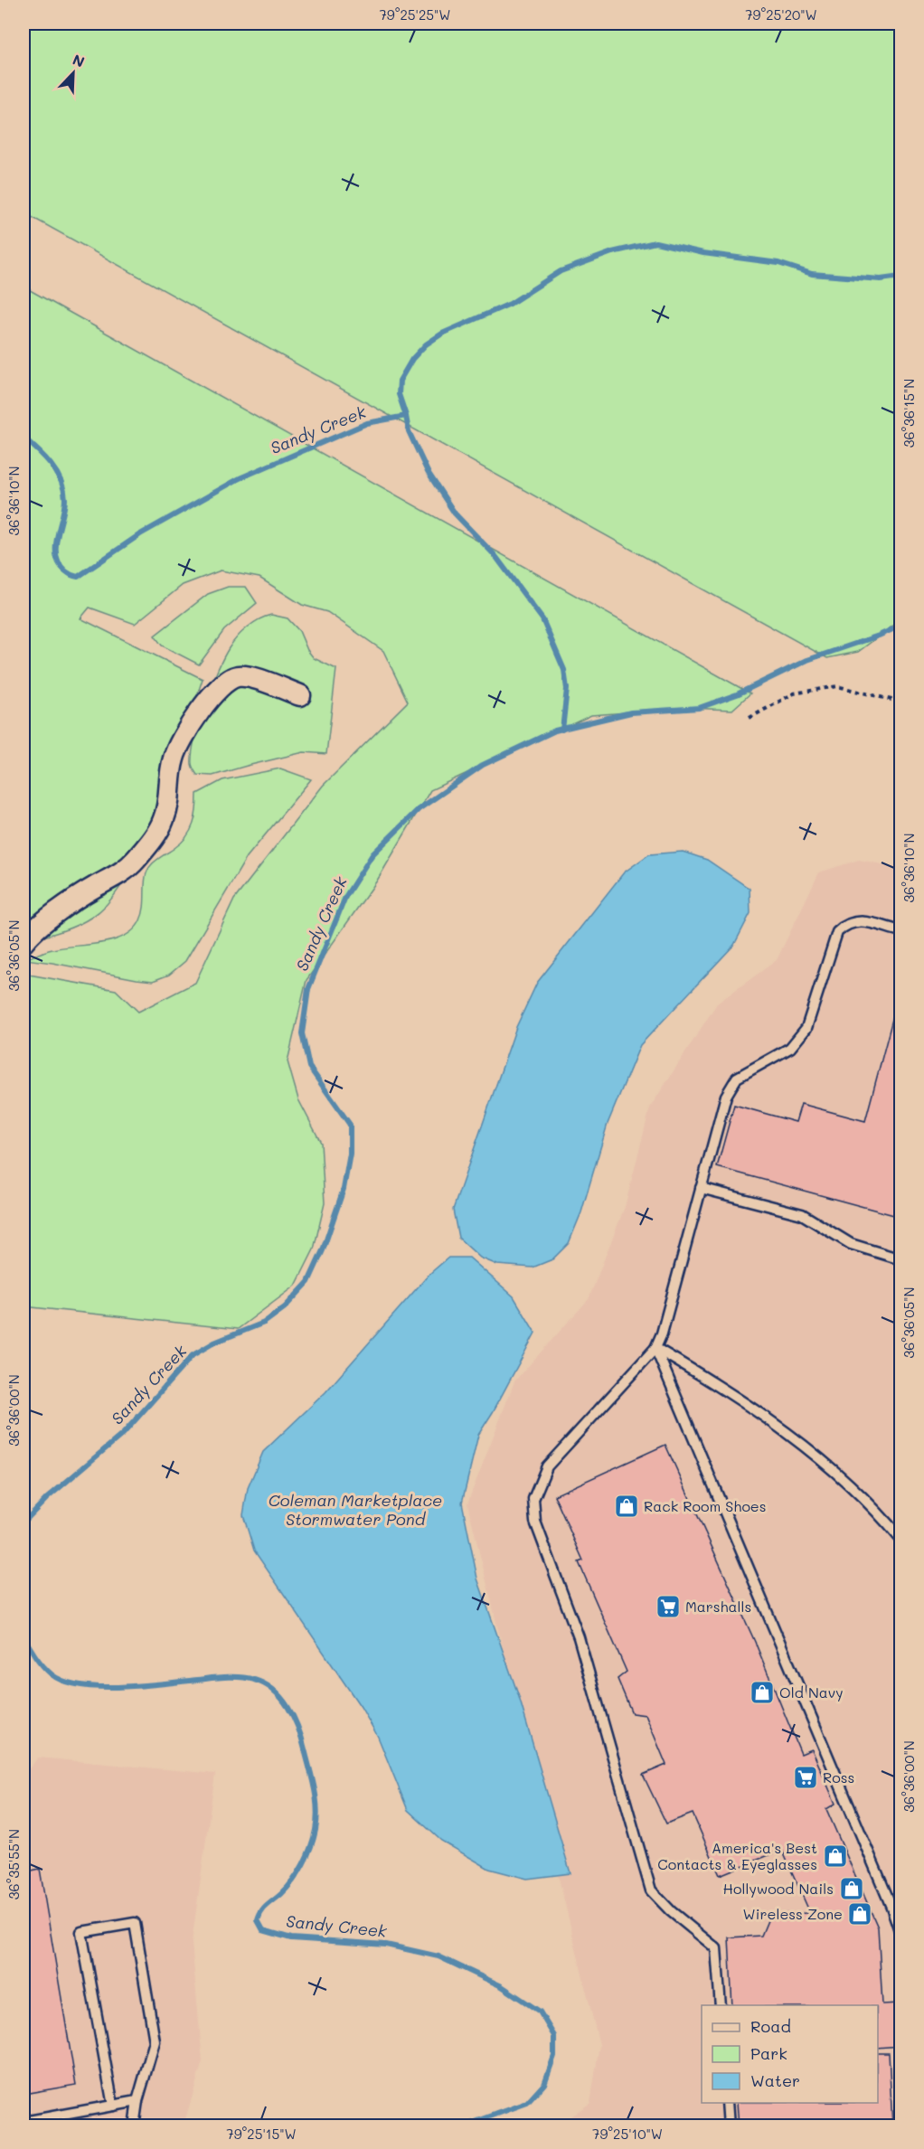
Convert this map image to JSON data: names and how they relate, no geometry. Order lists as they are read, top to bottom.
{
  "water": ["Sandy Creek", "Coleman Marketplace Stormwater Pond"],
  "places": {
    "shop": [
      "Rack Room Shoes",
      "Old Navy",
      "America's Best Contacts & Eyeglasses",
      "Hollywood Nails",
      "Wireless Zone"
    ],
    "supermarket": ["Marshalls", "Ross"]
  },
  "legend": ["Road", "Park", "Water"],
  "north": "top right",
  "coordinates": [
    "79°25'25\"W",
    "79°25'20\"W",
    "36°36'15\"N",
    "36°36'10\"N",
    "36°36'05\"N",
    "36°36'00\"N",
    "36°35'55\"N",
    "79°25'15\"W",
    "79°25'10\"W"
  ]
}
